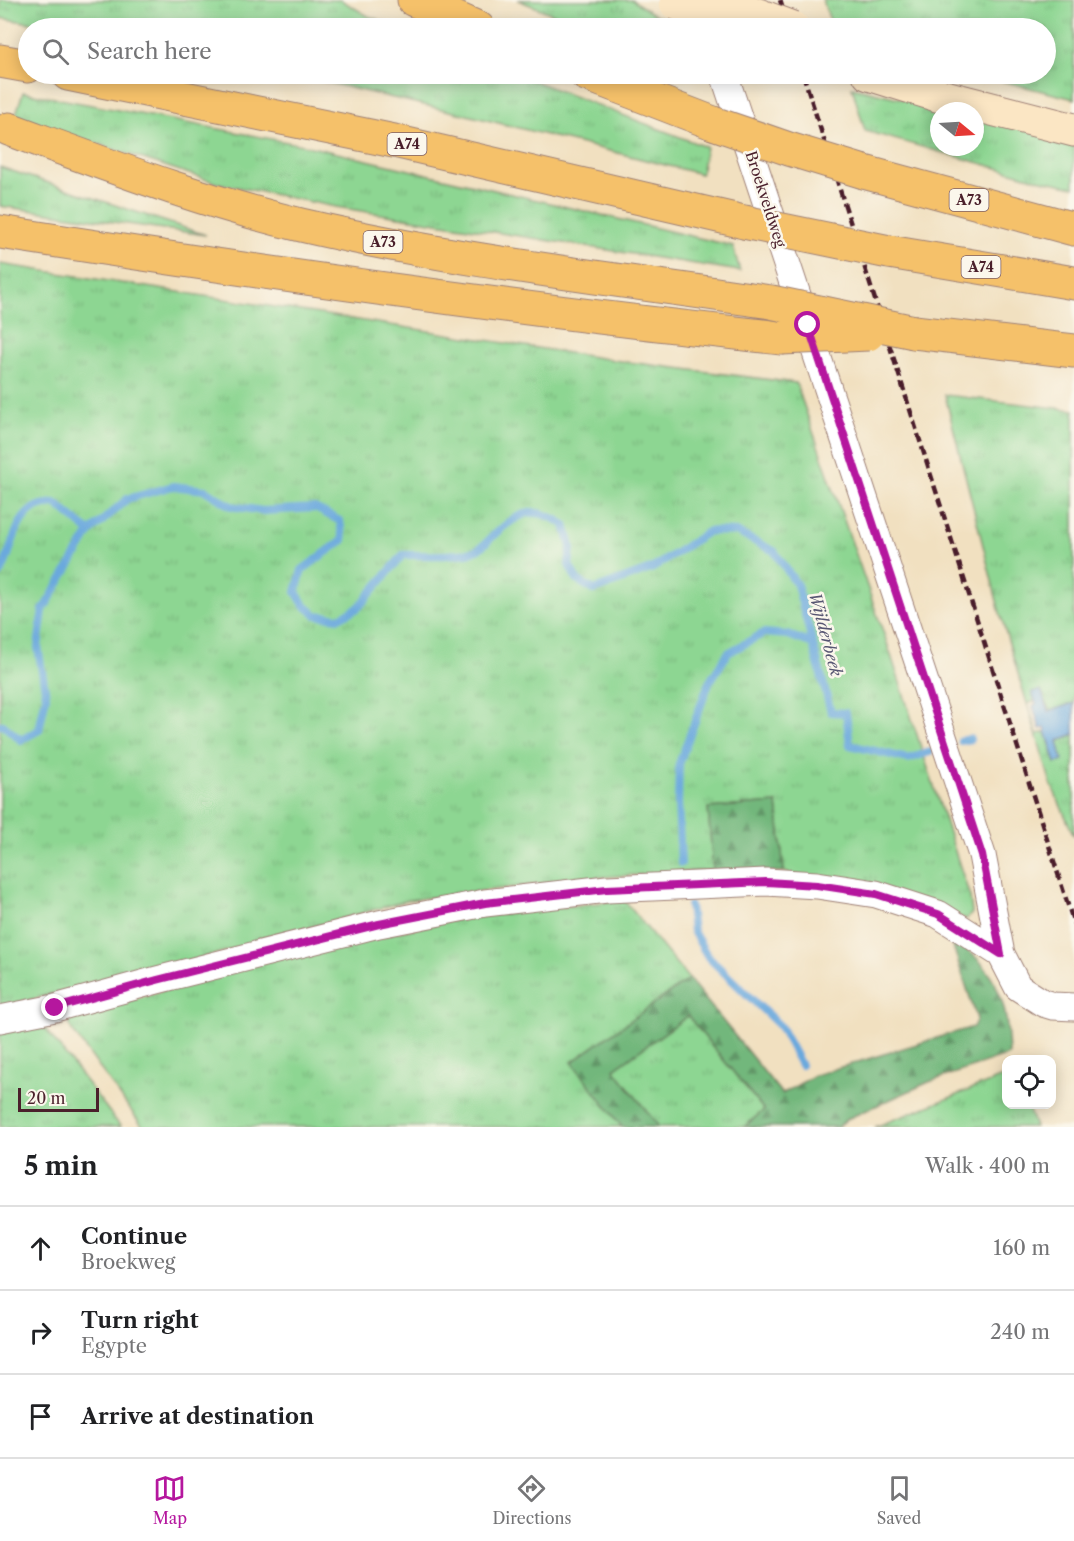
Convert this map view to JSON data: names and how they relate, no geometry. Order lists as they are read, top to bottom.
{
  "streets": {
    "highway": ["A74", "A73"],
    "street": ["Broekveldweg"]
  },
  "water": ["Wijlderbeek"],
  "scale_bar": "20 m",
  "north": "right",
  "page": {
    "search": "Search here",
    "scale": "20 m",
    "heading": ["5 min", "Walk · 400 m"],
    "list": [
      ["Continue", "Broekweg", "160 m"],
      ["Turn right", "Egypte", "240 m"],
      "Arrive at destination"
    ],
    "nav": ["Map", "Directions", "Saved"]
  }
}
